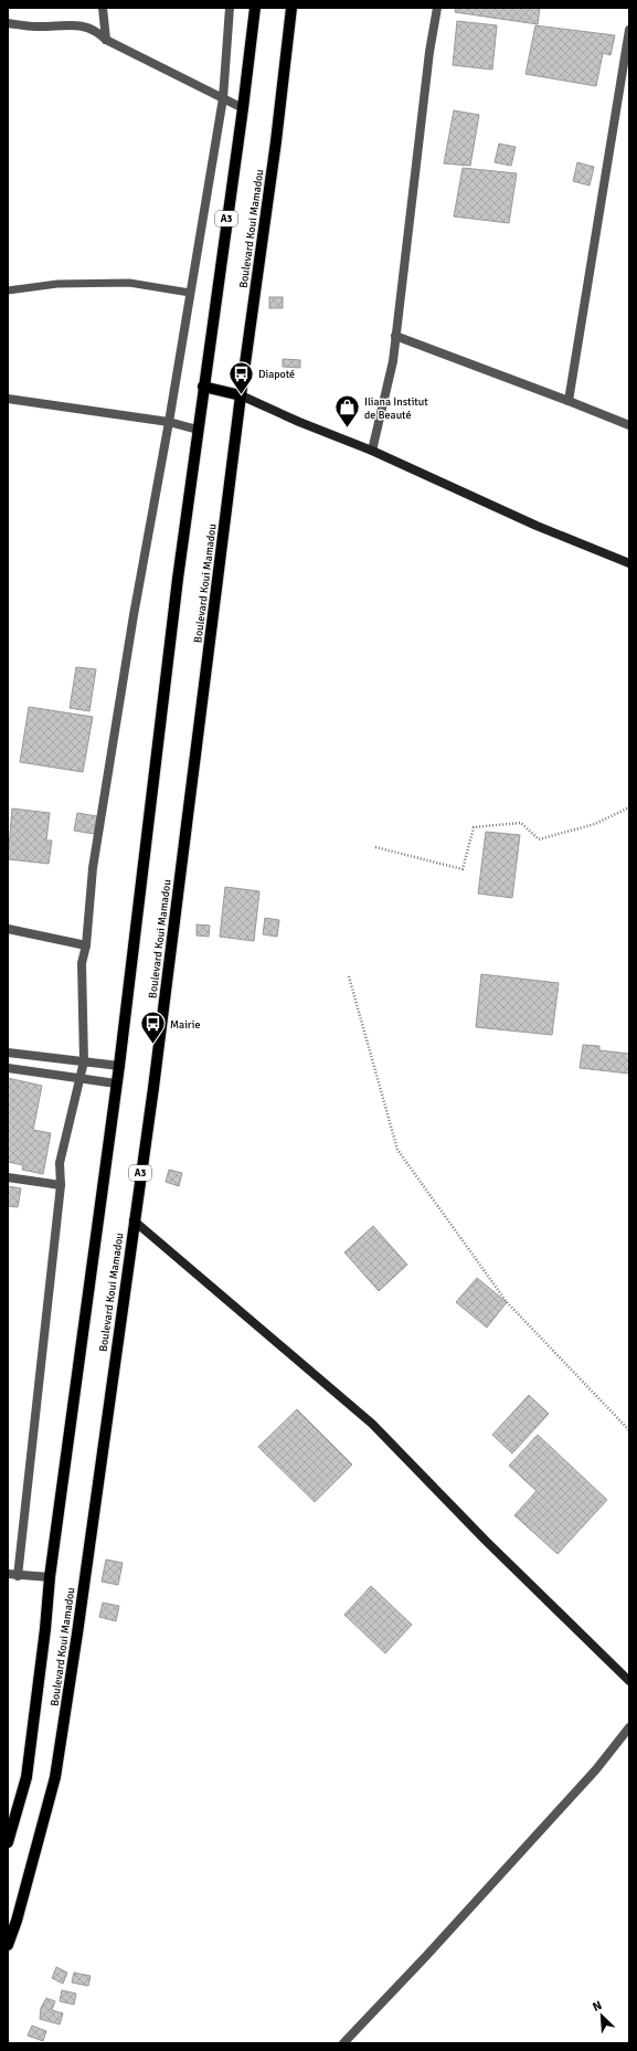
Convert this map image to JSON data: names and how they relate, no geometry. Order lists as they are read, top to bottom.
{
  "streets": {
    "main road": ["A3", "Boulevard Koui Mamadou"]
  },
  "places": {
    "bus stop": ["Diapoté", "Mairie"],
    "shop": ["Iliana Institut de Beauté"]
  },
  "north": "top left"
}
